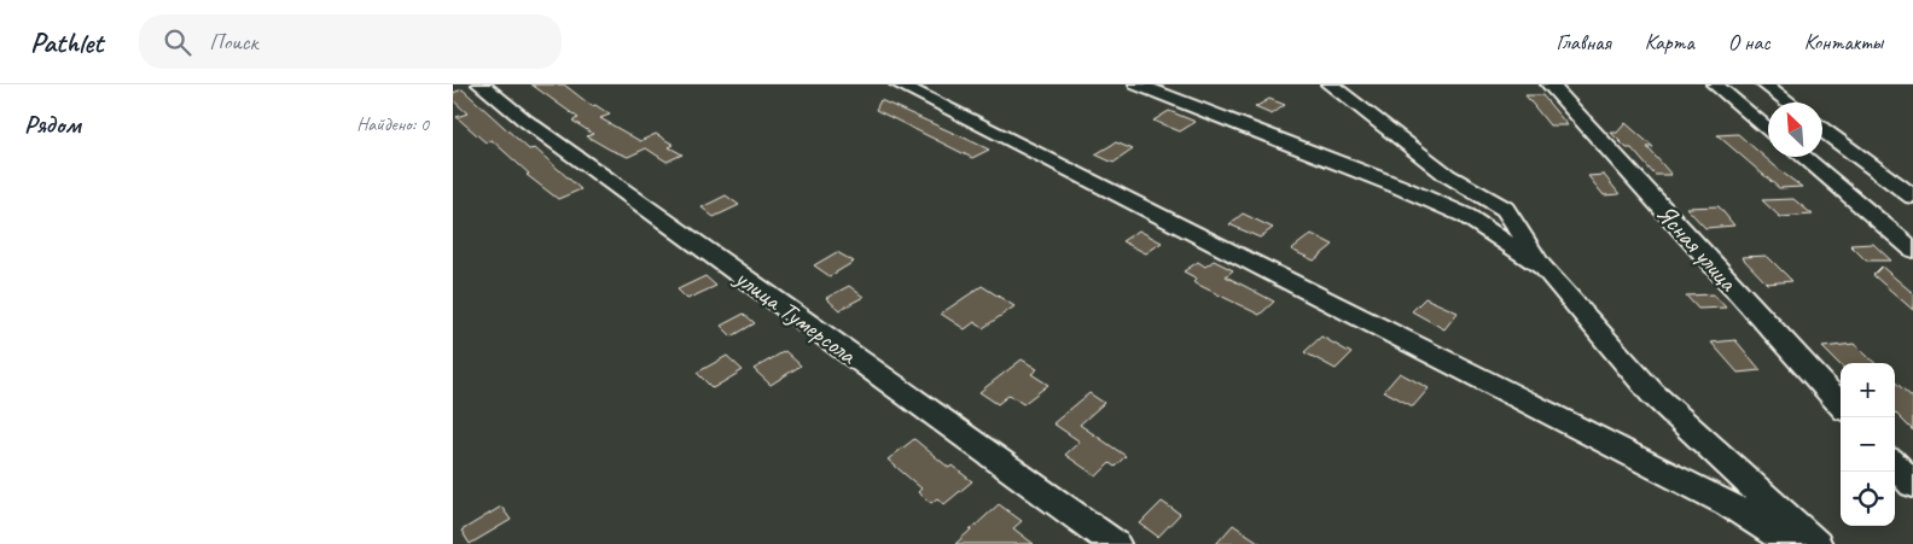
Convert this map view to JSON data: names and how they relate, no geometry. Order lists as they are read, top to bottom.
{
  "streets": {
    "street": ["Ясная улица", "улица Тумерсола"]
  },
  "north": "top left",
  "page": {
    "header": "Pathlet",
    "search": "Поиск",
    "nav": [
      "Главная",
      "Карта",
      "О нас",
      "Контакты"
    ],
    "heading": ["Рядом", "Найдено: 0"],
    "map_buttons": ["+", "−"]
  }
}
